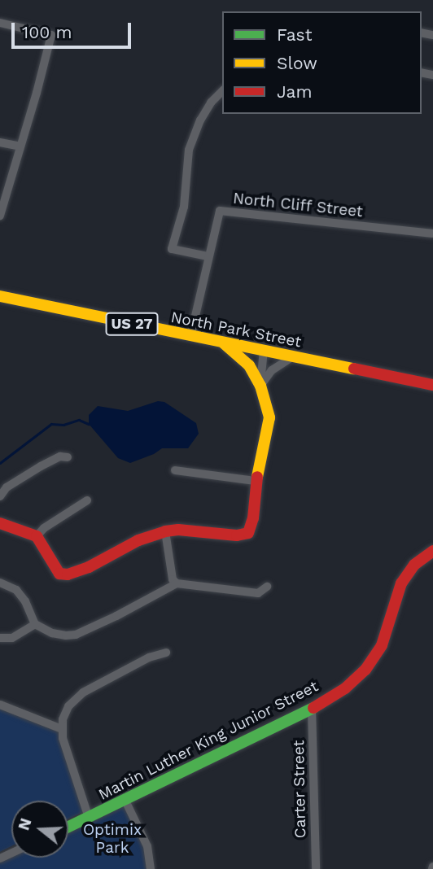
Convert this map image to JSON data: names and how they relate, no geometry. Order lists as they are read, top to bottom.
{
  "streets": {
    "street": [
      "North Cliff Street",
      "US 27",
      "North Park Street",
      "Martin Luther King Junior Street",
      "Carter Street"
    ]
  },
  "crossings": [
    ["North Cliff Street", "North Park Street"],
    ["Martin Luther King Junior Street", "Carter Street"]
  ],
  "parks": ["Optimix Park"],
  "legend": ["Fast", "Slow", "Jam"],
  "scale_bar": "100 m",
  "north": "left"
}
